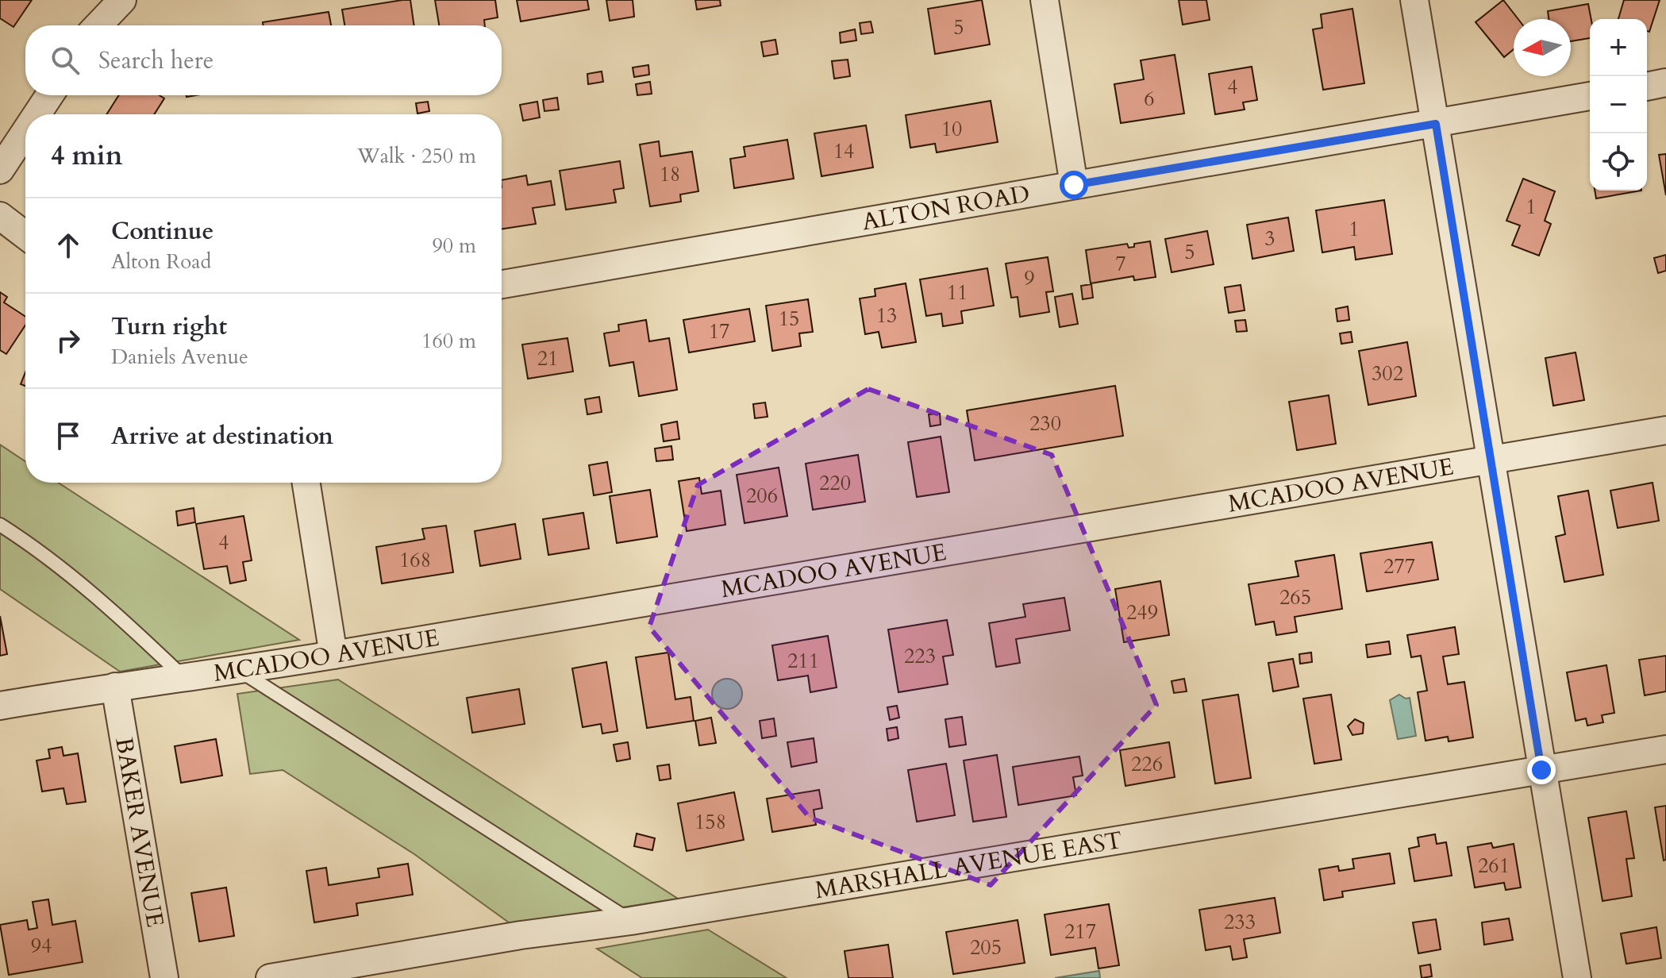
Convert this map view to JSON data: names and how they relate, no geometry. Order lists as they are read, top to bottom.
{
  "streets": {
    "street": [
      "ALTON ROAD",
      "MCADOO AVENUE",
      "BAKER AVENUE",
      "MARSHALL AVENUE EAST"
    ]
  },
  "crossings": [
    ["MCADOO AVENUE", "BAKER AVENUE"]
  ],
  "house_numbers": [
    "5",
    "4",
    "6",
    "10",
    "14",
    "18",
    "1",
    "1",
    "3",
    "5",
    "7",
    "9",
    "11",
    "13",
    "15",
    "17",
    "21",
    "302",
    "230",
    "220",
    "206",
    "4",
    "168",
    "277",
    "265",
    "249",
    "223",
    "211",
    "226",
    "158",
    "261",
    "233",
    "217",
    "94",
    "205"
  ],
  "north": "left",
  "page": {
    "map_buttons": ["+", "−"],
    "search": "Search here",
    "heading": ["4 min", "Walk · 250 m"],
    "list": [
      ["Continue", "Alton Road", "90 m"],
      ["Turn right", "Daniels Avenue", "160 m"],
      "Arrive at destination"
    ]
  }
}
